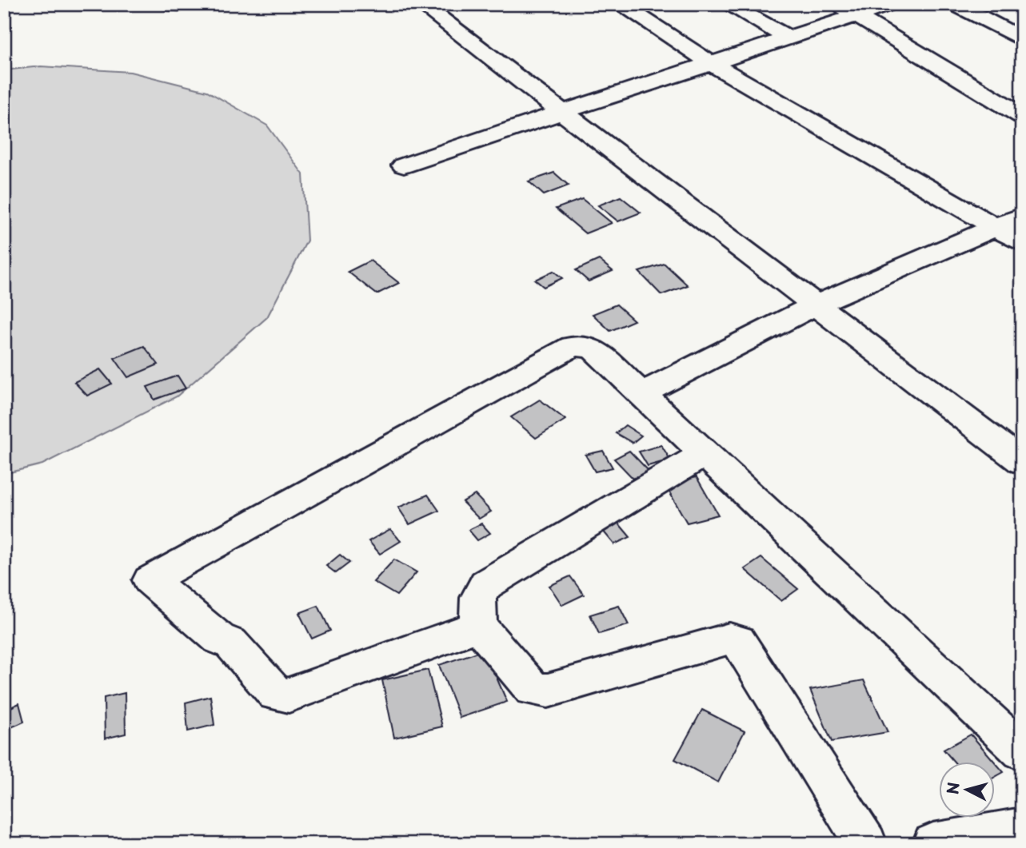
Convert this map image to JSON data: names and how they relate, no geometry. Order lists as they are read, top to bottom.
{
  "north": "left"
}
